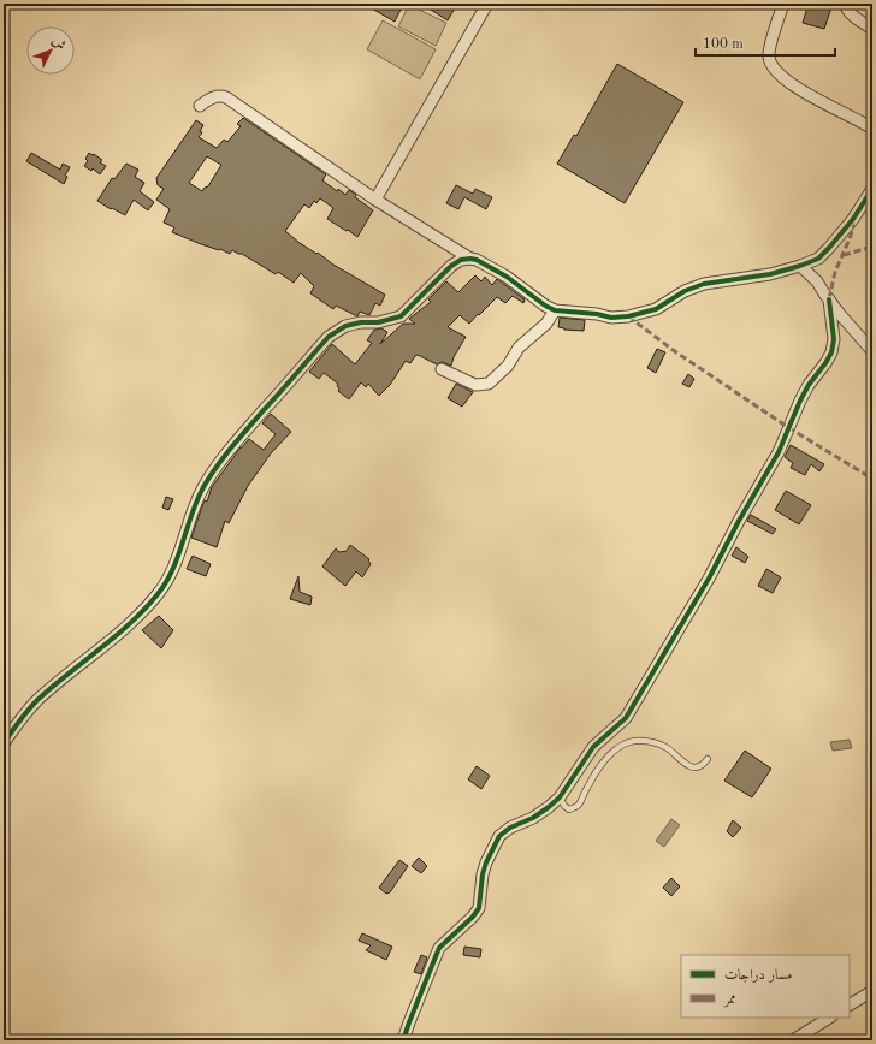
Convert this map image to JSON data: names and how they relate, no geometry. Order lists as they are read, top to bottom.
{
  "legend": ["مسار دراجات", "ممر"],
  "scale_bar": "100 m",
  "north": "top right"
}
